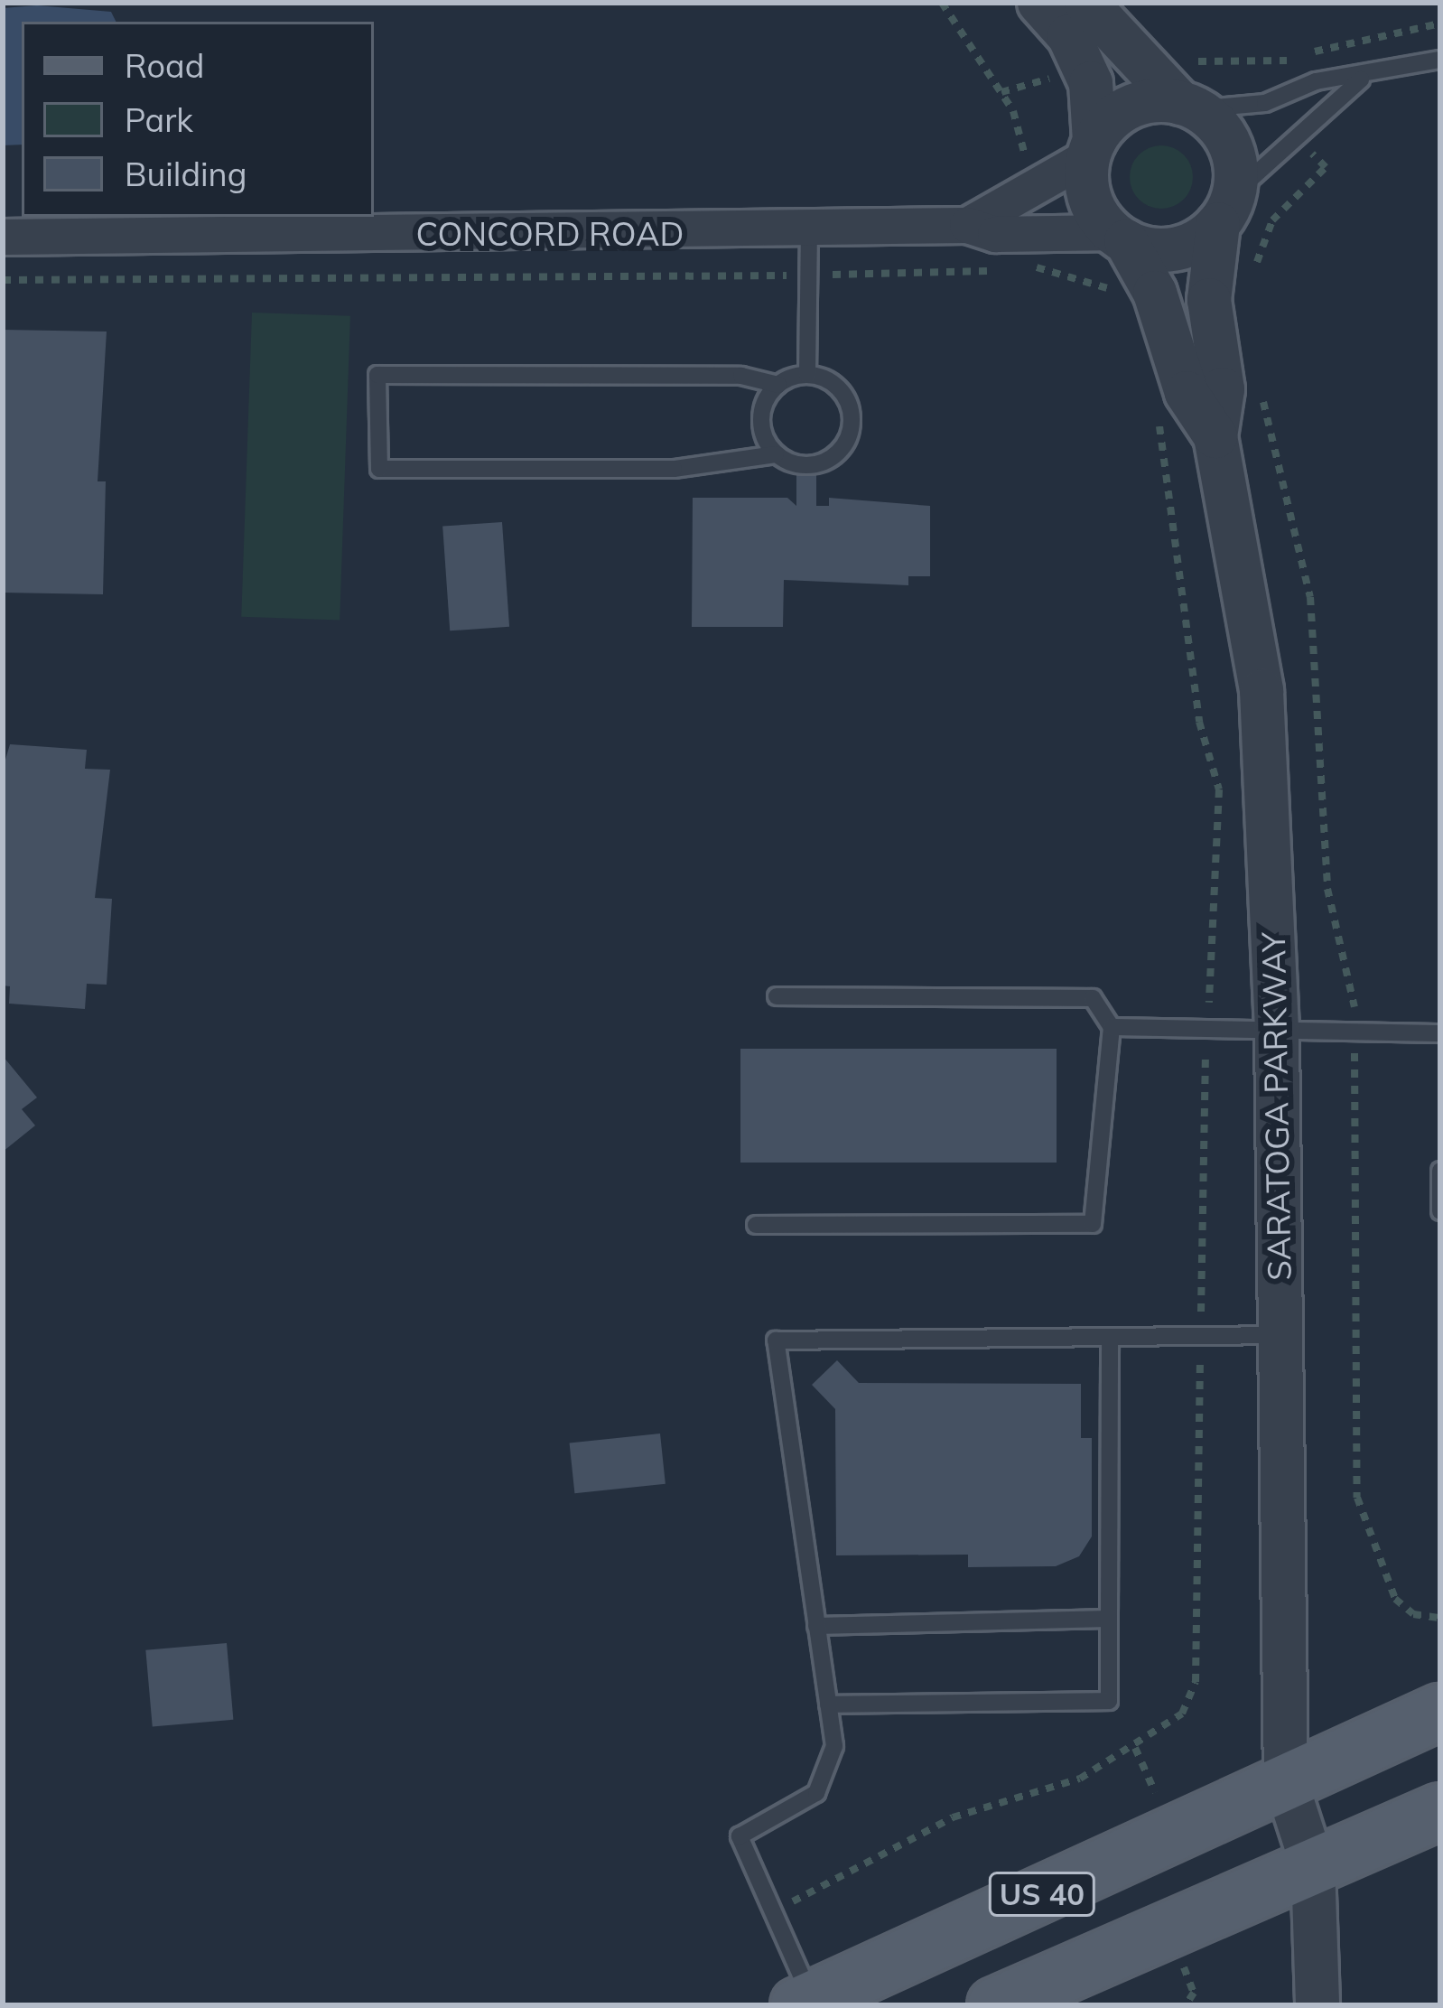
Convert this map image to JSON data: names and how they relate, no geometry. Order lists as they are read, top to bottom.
{
  "streets": {
    "main road": ["US 40"],
    "street": ["CONCORD ROAD", "SARATOGA PARKWAY"]
  },
  "crossings": [
    ["CONCORD ROAD", "SARATOGA PARKWAY"],
    ["SARATOGA PARKWAY", "US 40"]
  ],
  "legend": ["Road", "Park", "Building"]
}
